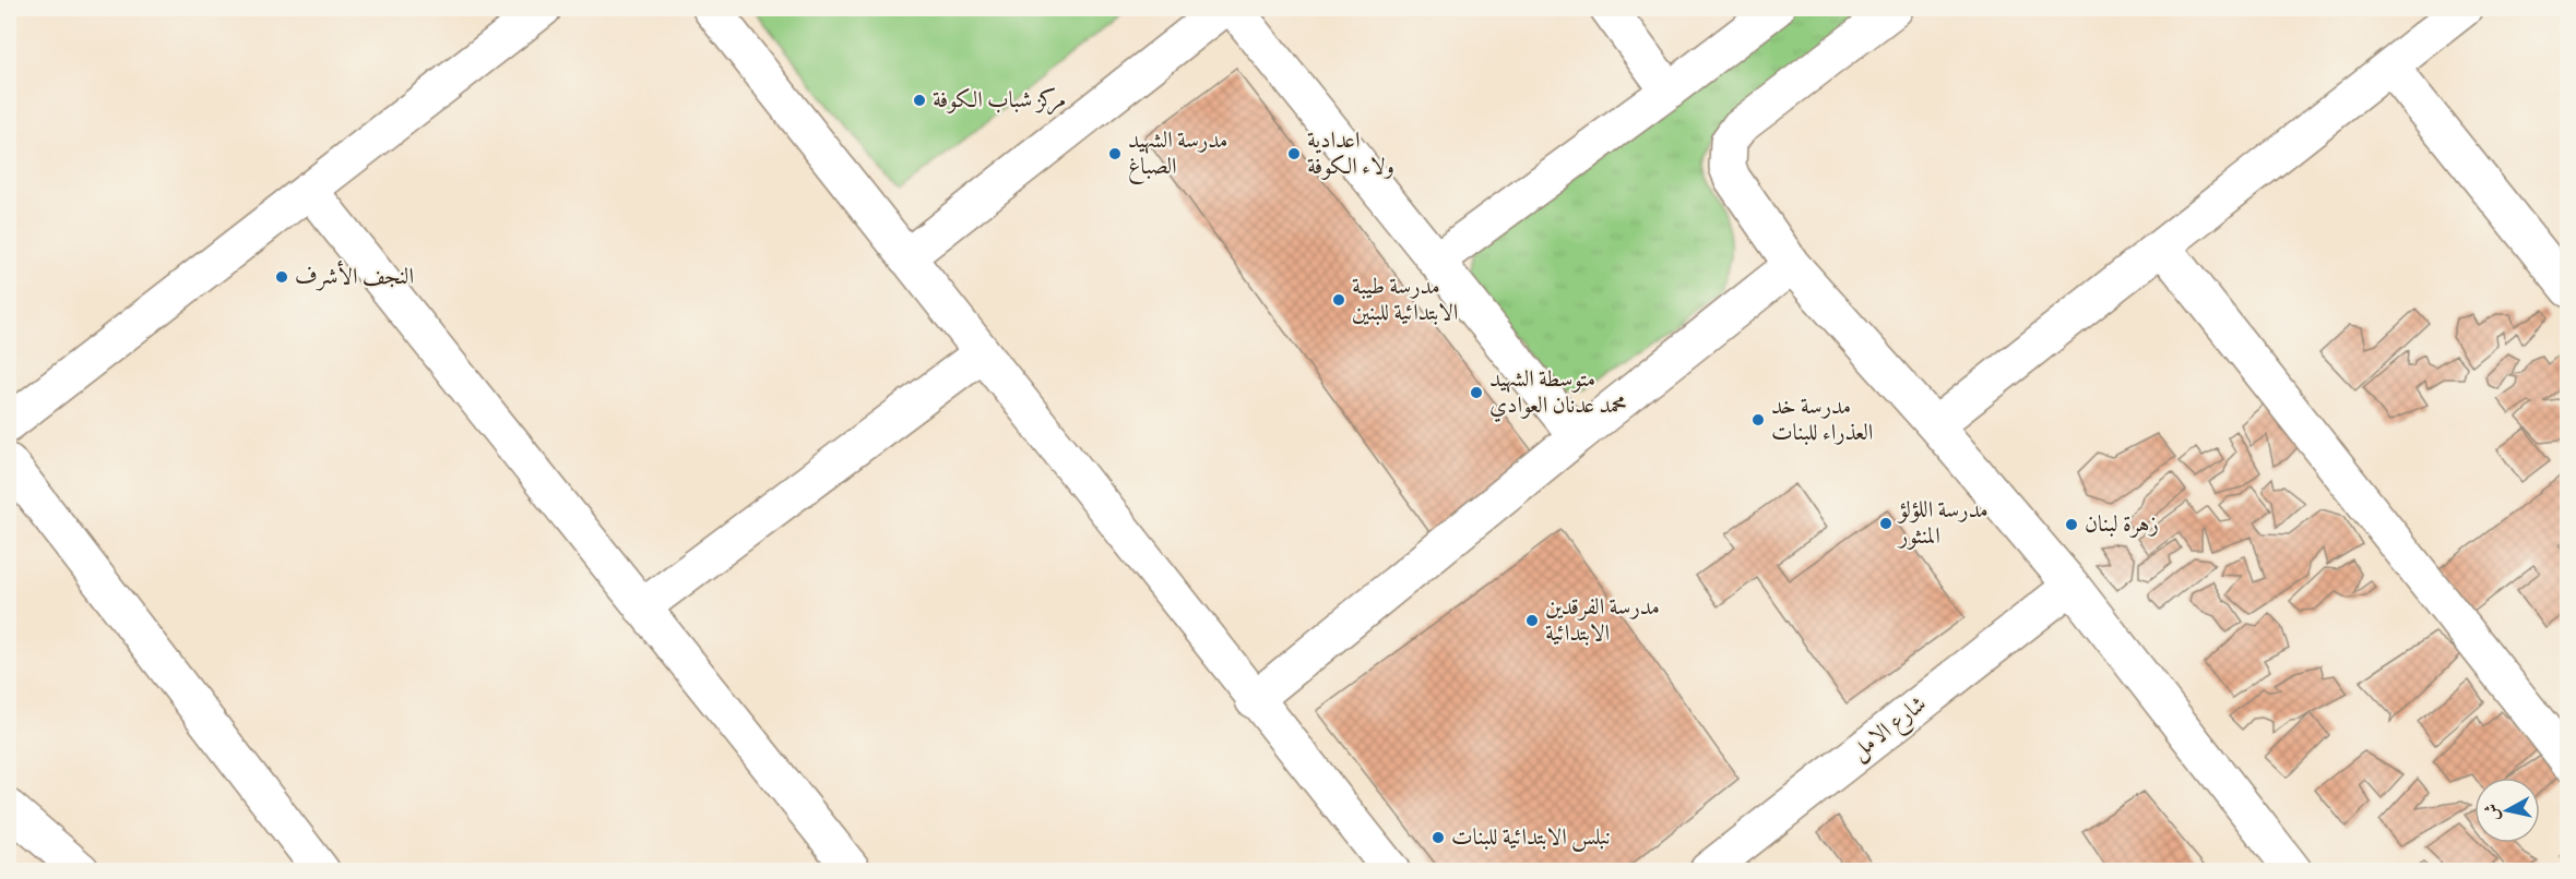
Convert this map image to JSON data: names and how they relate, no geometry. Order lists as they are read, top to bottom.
{
  "streets": {
    "street": ["شارع الامل"]
  },
  "places": [
    "مركز شباب الكوفة",
    "مدرسة الشهيد الصباغ",
    "اعدادية ولاء الكوفة",
    "النجف الأشرف",
    "مدرسة طيبة الابتدائية للبنين",
    "متوسطة الشهيد محمد عدنان العوادي",
    "مدرسة خد العذراء للبنات",
    "مدرسة اللؤلؤ المنثور",
    "زهرة لبنان",
    "مدرسة الفرقدين الابتدائية",
    "نبلس الابتدائية للبنات"
  ],
  "north": "left"
}
